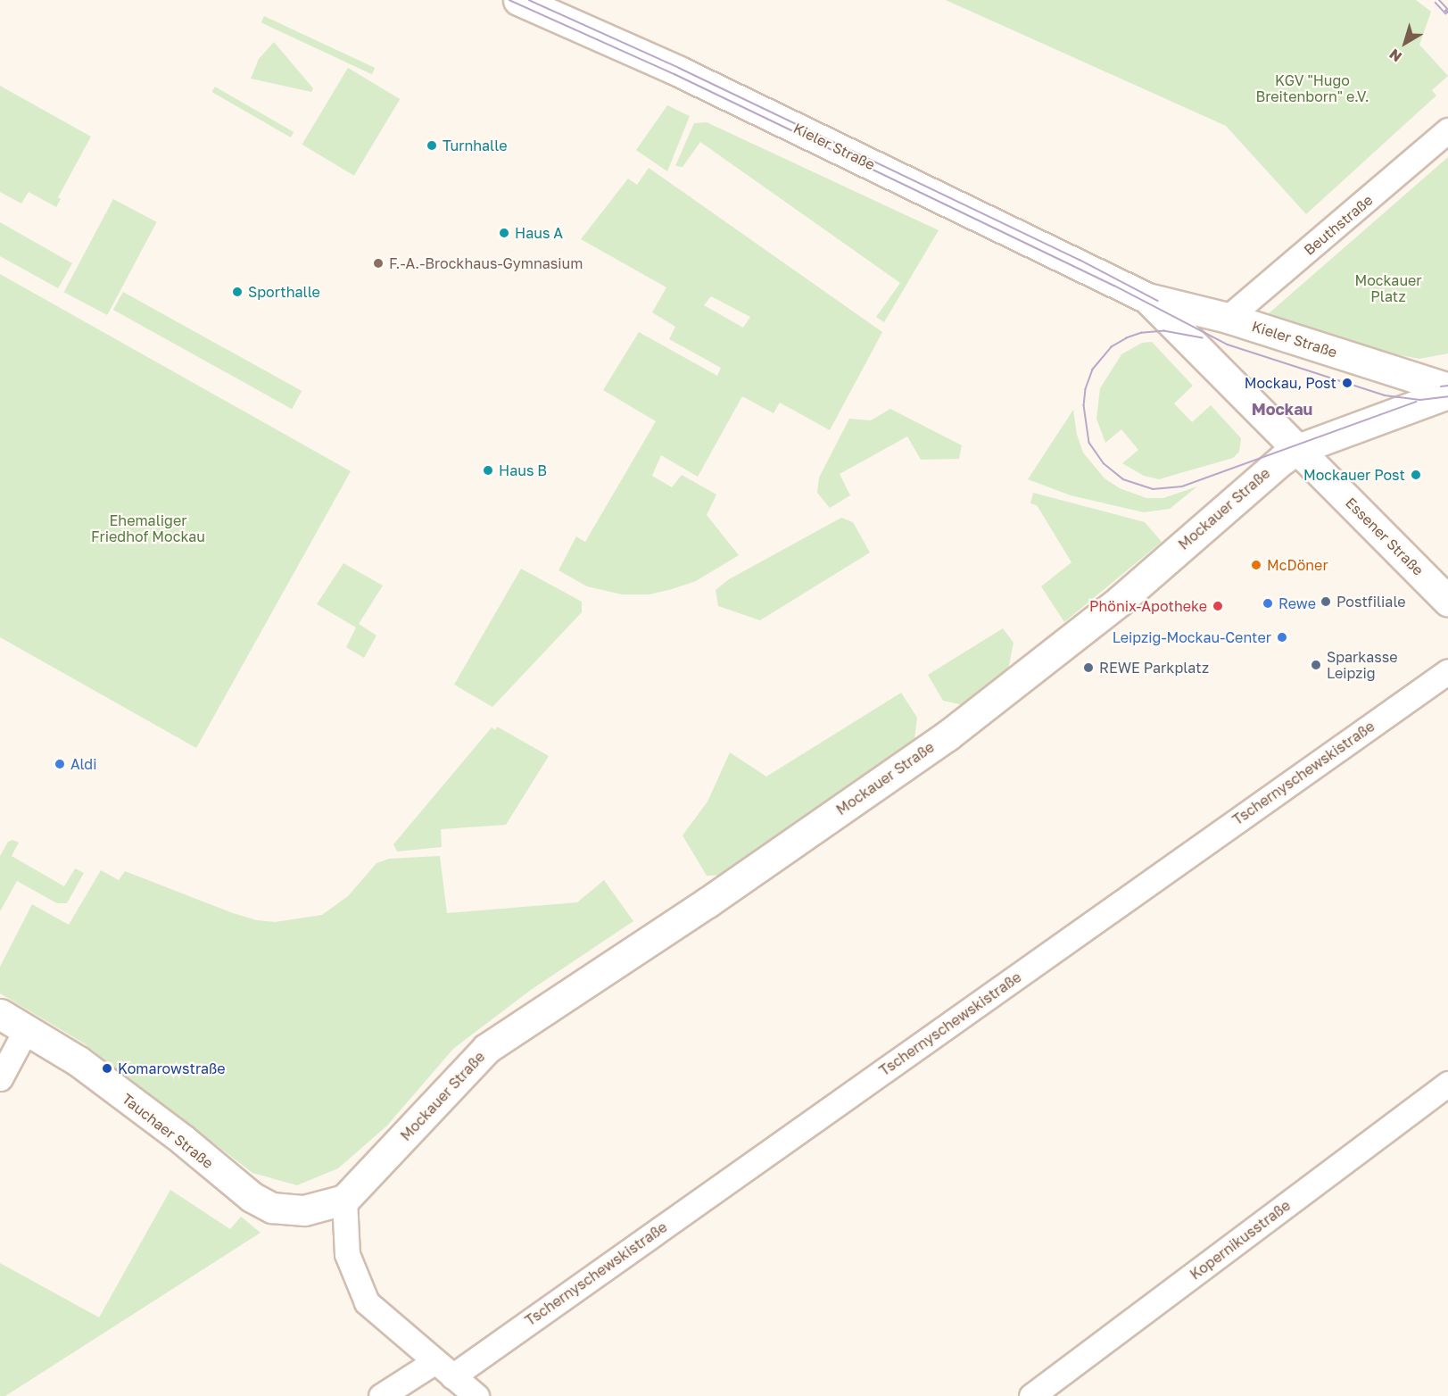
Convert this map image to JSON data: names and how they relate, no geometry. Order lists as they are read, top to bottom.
{
  "streets": {
    "street": [
      "Kieler Straße",
      "Beuthstraße",
      "Mockauer Straße",
      "Essener Straße",
      "Tschernyschewskistraße",
      "Tauchaer Straße",
      "Kopernikusstraße"
    ]
  },
  "crossings": [
    ["Kieler Straße", "Beuthstraße"],
    ["Kieler Straße", "Mockauer Straße"],
    ["Kieler Straße", "Essener Straße"],
    ["Mockauer Straße", "Essener Straße"],
    ["Mockauer Straße", "Tauchaer Straße"]
  ],
  "districts": ["Mockau"],
  "parks": ["KGV \"Hugo Breitenborn\" e.V.", "Mockauer Platz", "Ehemaliger Friedhof Mockau"],
  "places": [
    "Turnhalle",
    "Haus A",
    "F.-A.-Brockhaus-Gymnasium",
    "Sporthalle",
    "Mockau, Post",
    "Haus B",
    "Mockauer Post",
    "McDöner",
    "Postfiliale",
    "Rewe",
    "Phönix-Apotheke",
    "Leipzig-Mockau-Center",
    "Sparkasse Leipzig",
    "REWE Parkplatz",
    "Aldi",
    "Komarowstraße"
  ],
  "north": "bottom left"
}
